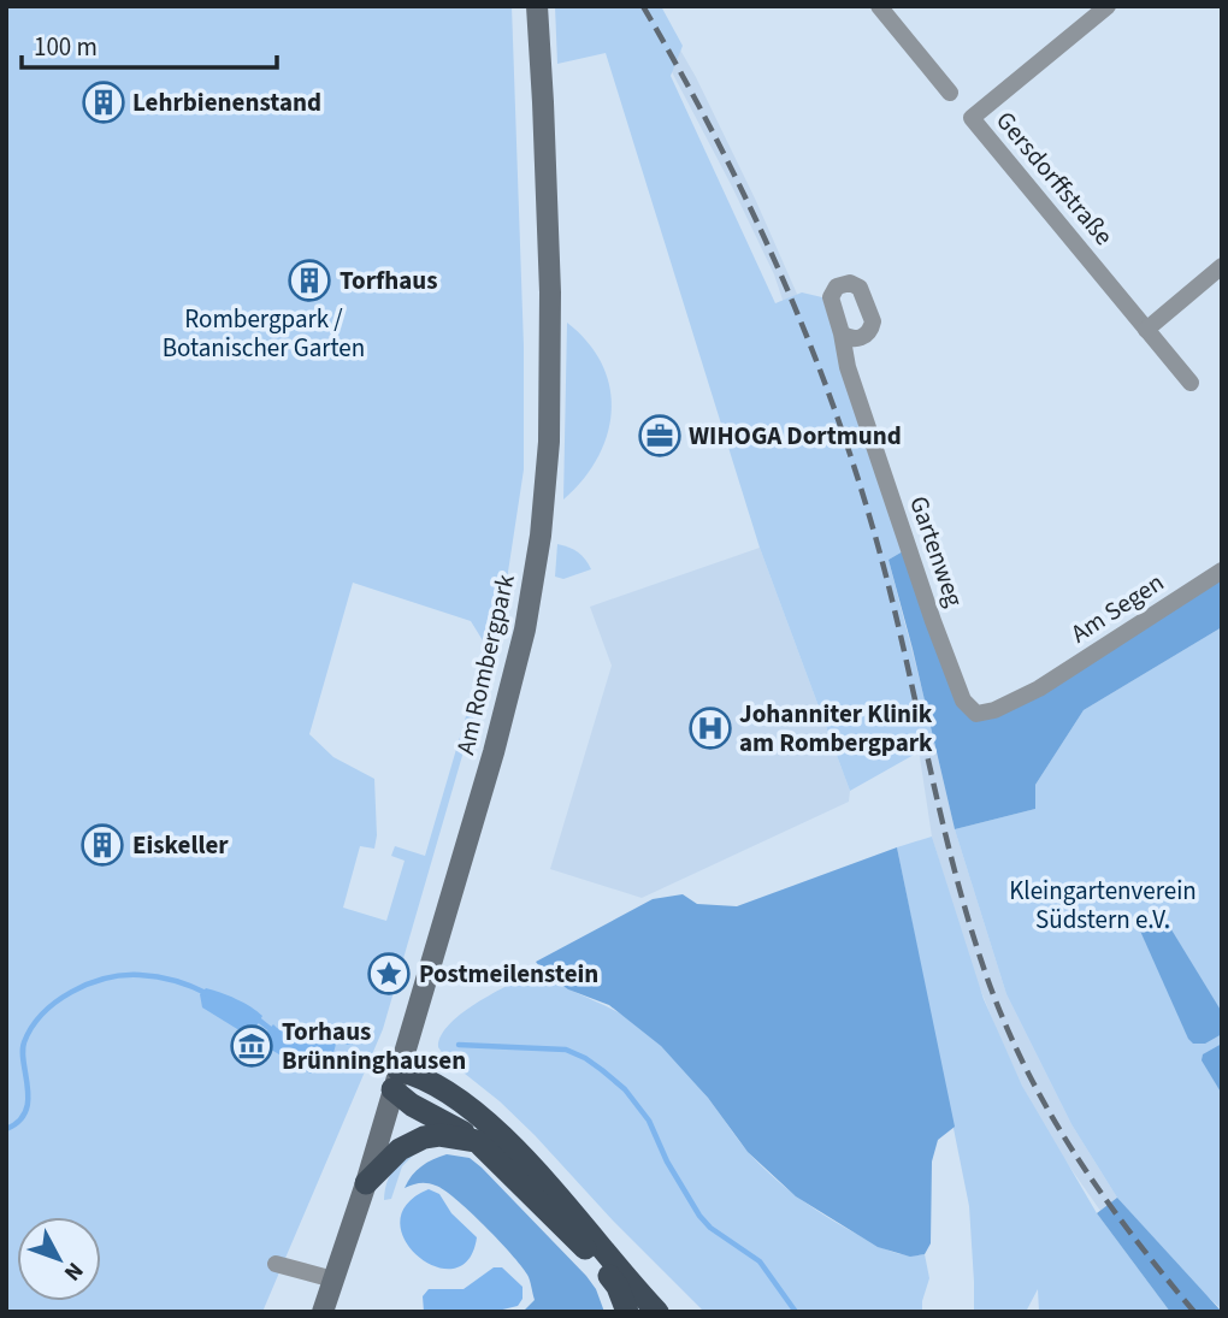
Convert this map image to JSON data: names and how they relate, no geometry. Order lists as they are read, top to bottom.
{
  "streets": {
    "main road": ["Am Rombergpark"],
    "street": ["Gersdorffstraße", "Gartenweg", "Am Segen"]
  },
  "crossings": [
    ["Gartenweg", "Am Segen"]
  ],
  "parks": ["Rombergpark / Botanischer Garten", "Kleingartenverein Südstern e.V."],
  "places": {
    "building": ["Lehrbienenstand", "Torfhaus", "Eiskeller"],
    "office": ["WIHOGA Dortmund"],
    "hospital": ["Johanniter Klinik am Rombergpark"],
    "place": ["Postmeilenstein"],
    "museum": ["Torhaus Brünninghausen"]
  },
  "scale_bar": "100 m",
  "north": "bottom right"
}
